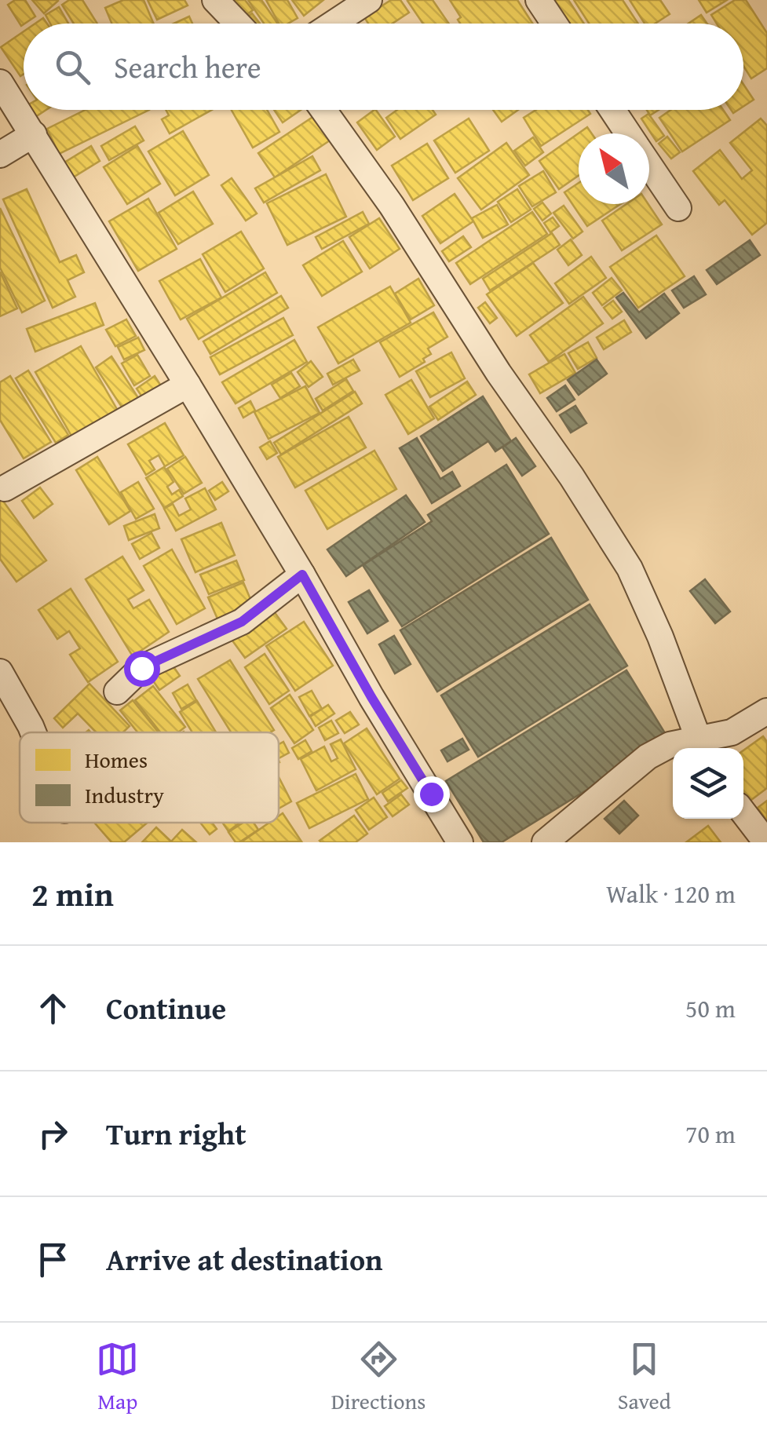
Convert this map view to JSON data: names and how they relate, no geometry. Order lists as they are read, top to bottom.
{
  "legend": ["Homes", "Industry"],
  "north": "top left",
  "page": {
    "search": "Search here",
    "heading": ["2 min", "Walk · 120 m"],
    "list": [
      ["Continue", "50 m"],
      ["Turn right", "70 m"],
      "Arrive at destination"
    ],
    "nav": ["Map", "Directions", "Saved"]
  }
}
